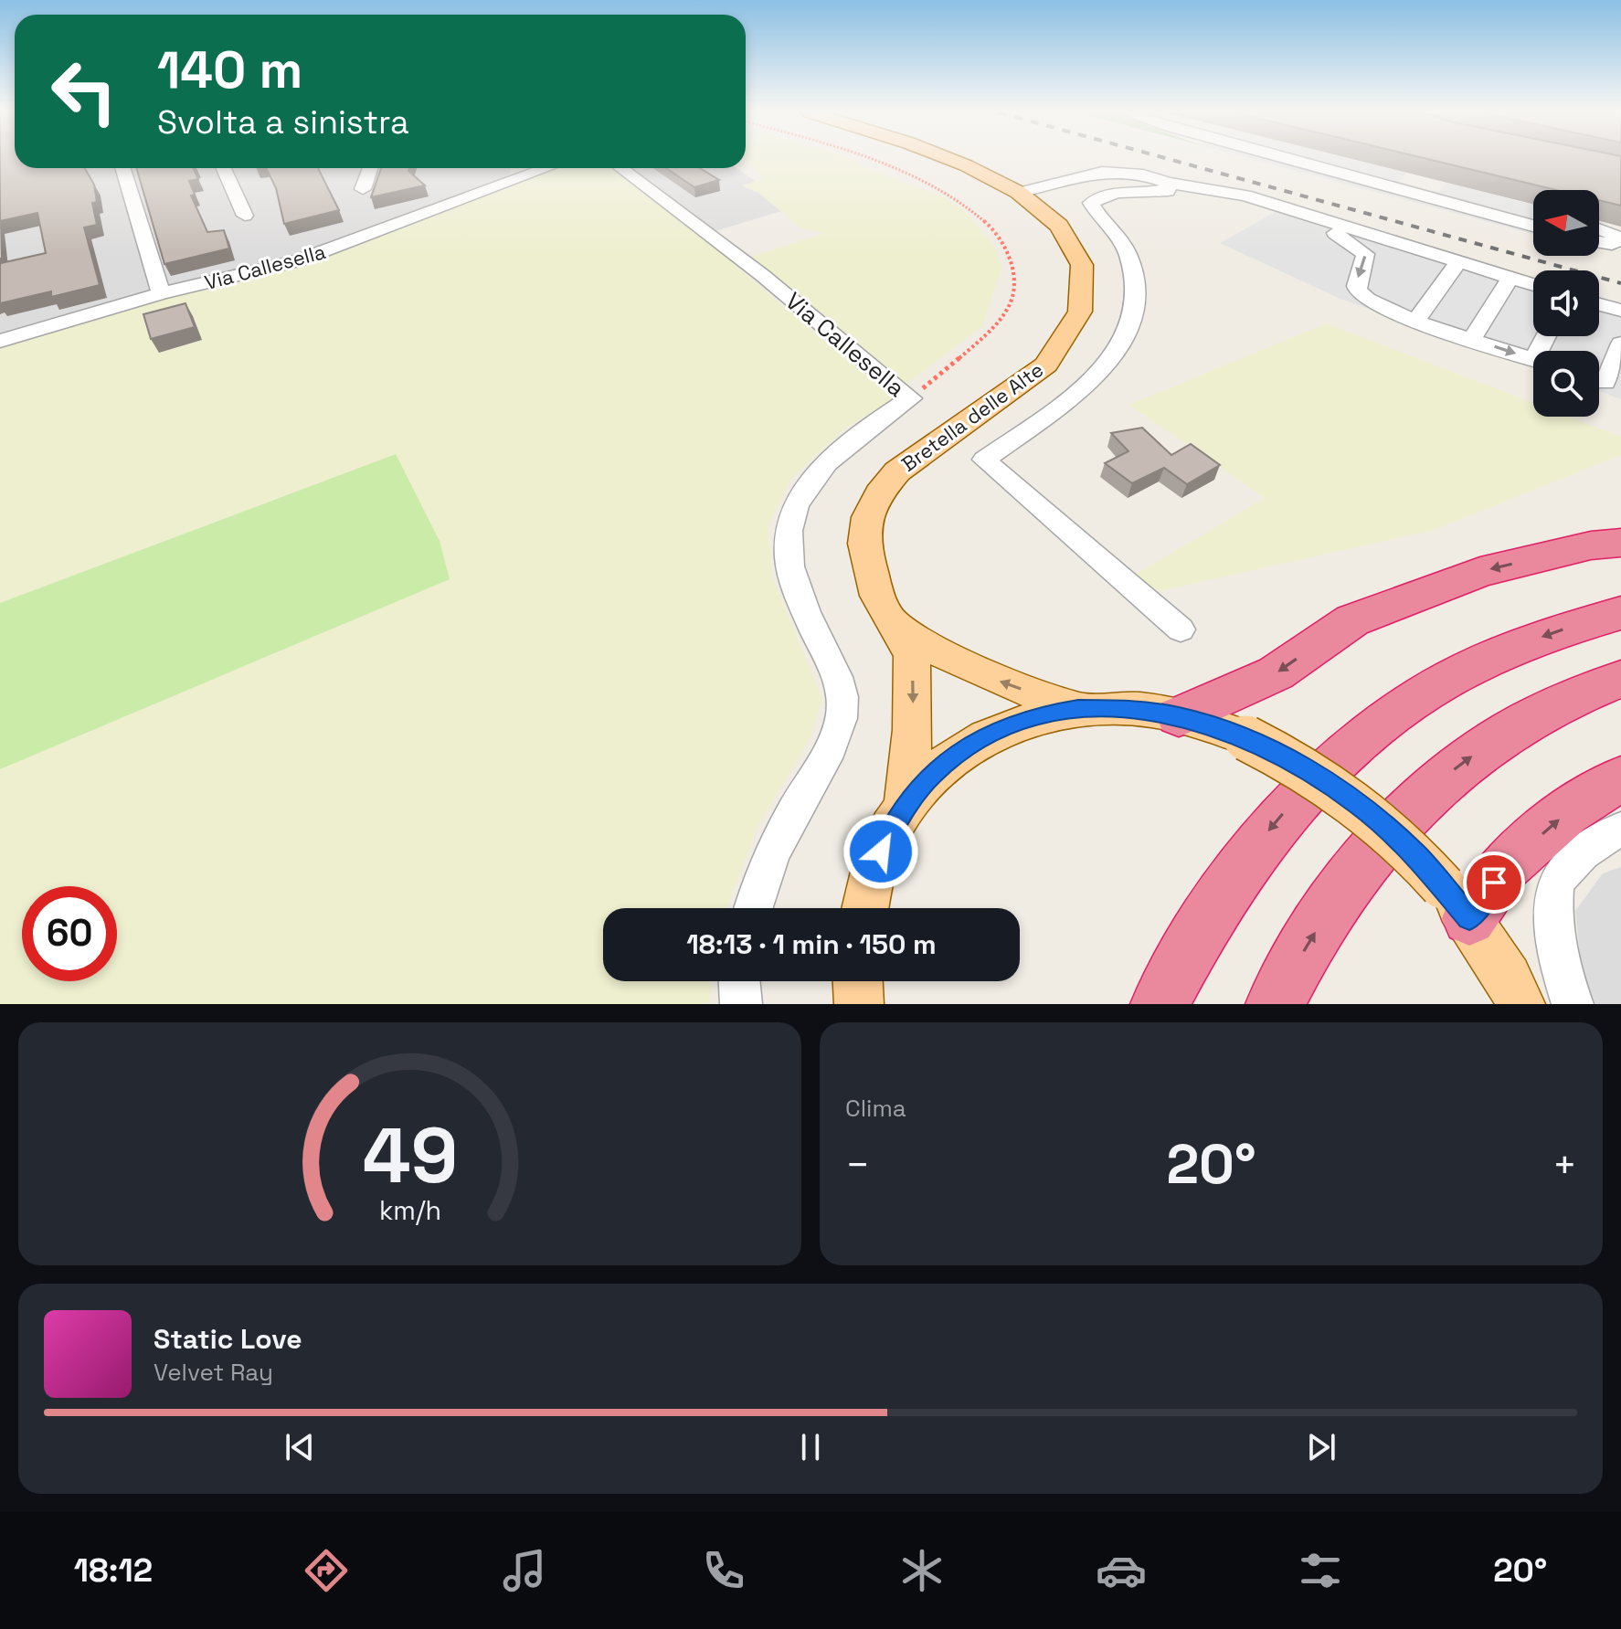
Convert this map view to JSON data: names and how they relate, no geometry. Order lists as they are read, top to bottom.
{
  "streets": {
    "main road": ["Bretella delle Alte"],
    "street": ["Via Callesella"]
  },
  "north": "left",
  "page": {
    "turn": ["140 m", "Svolta a sinistra"],
    "limit": "60",
    "trip": "18:13 · 1 min · 150 m",
    "tile": "Clima",
    "heat": ["−", "20°", "+"],
    "song": ["Static Love", "Velvet Ray"],
    "tabs": ["18:12", "20°"],
    "gauge": ["49", "km/h"]
  }
}
